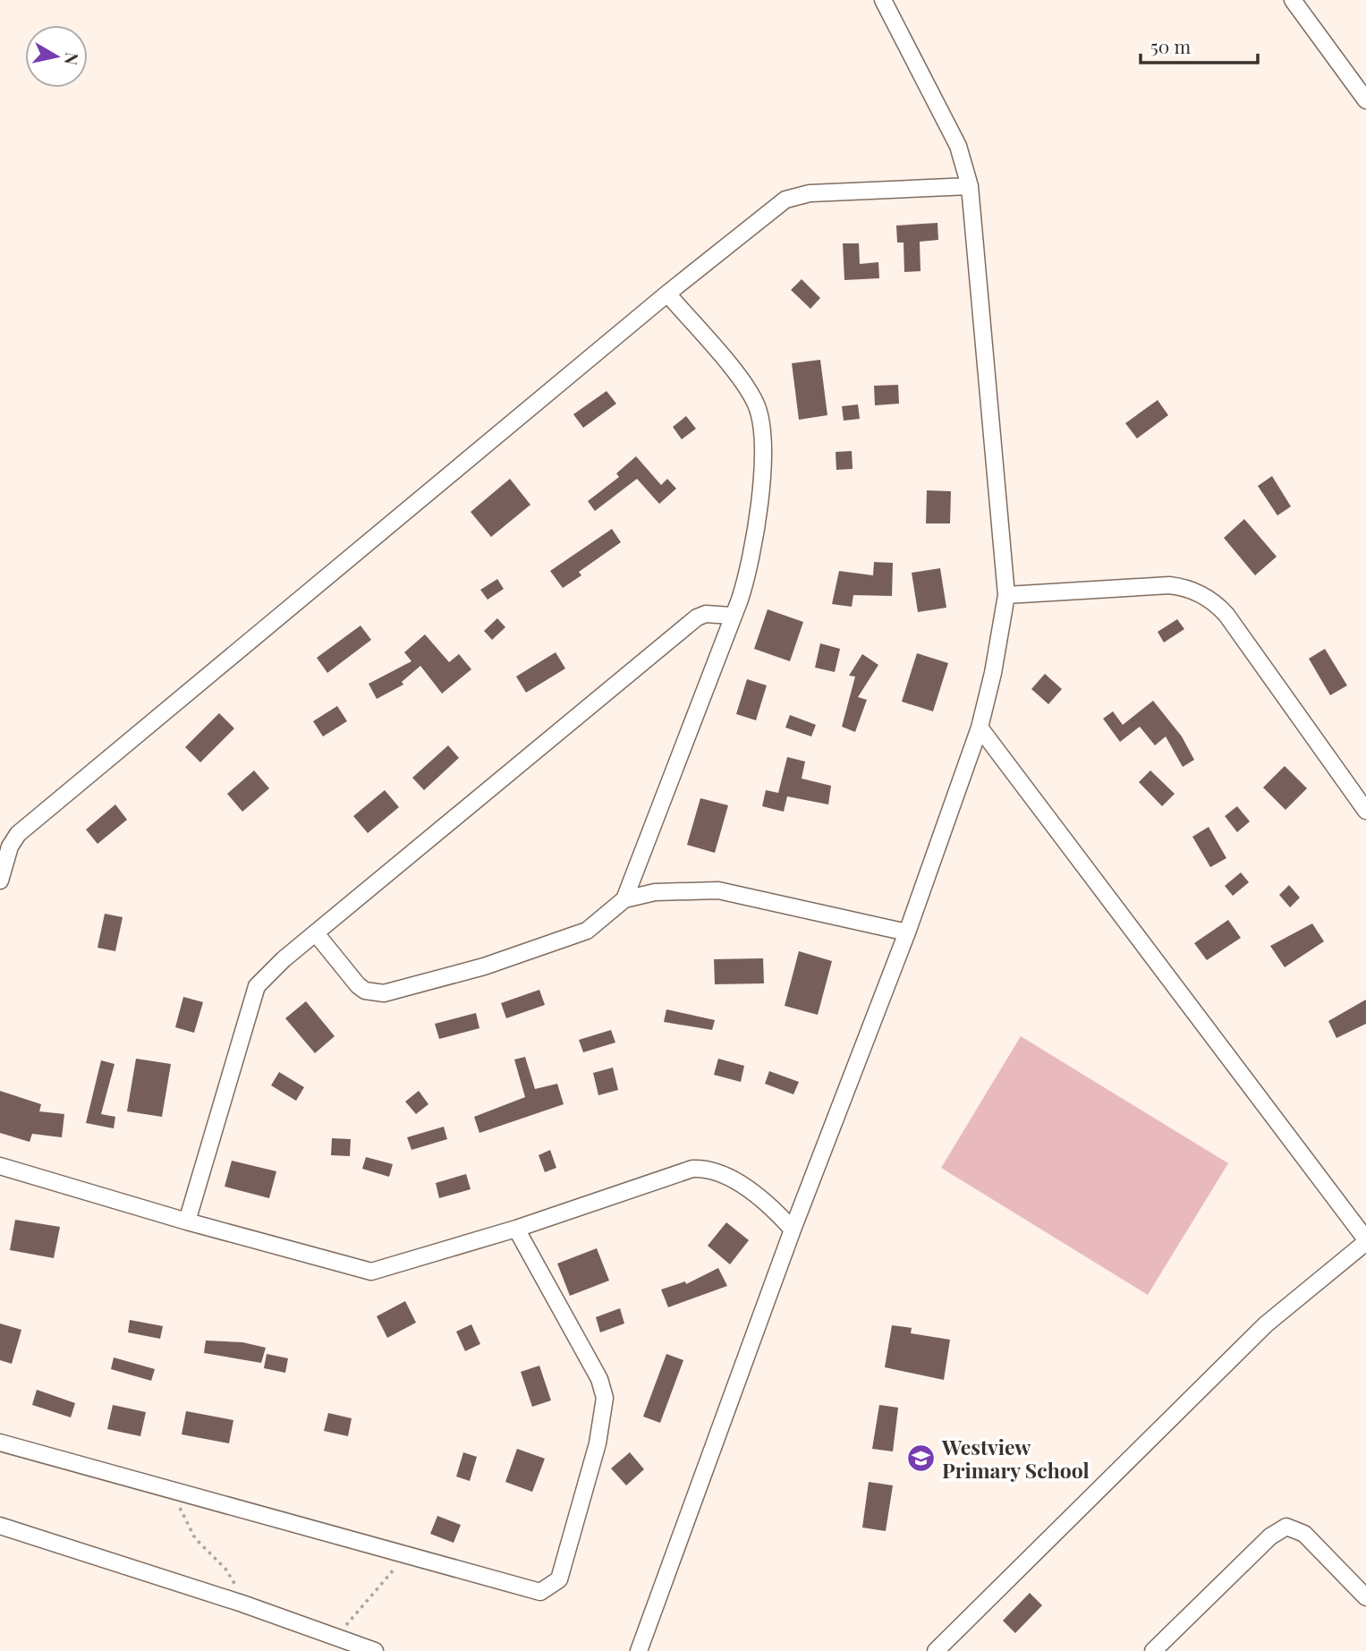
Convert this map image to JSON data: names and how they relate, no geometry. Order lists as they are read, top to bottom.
{
  "places": {
    "school or university": ["Westview Primary School"]
  },
  "scale_bar": "50 m",
  "north": "right"
}
